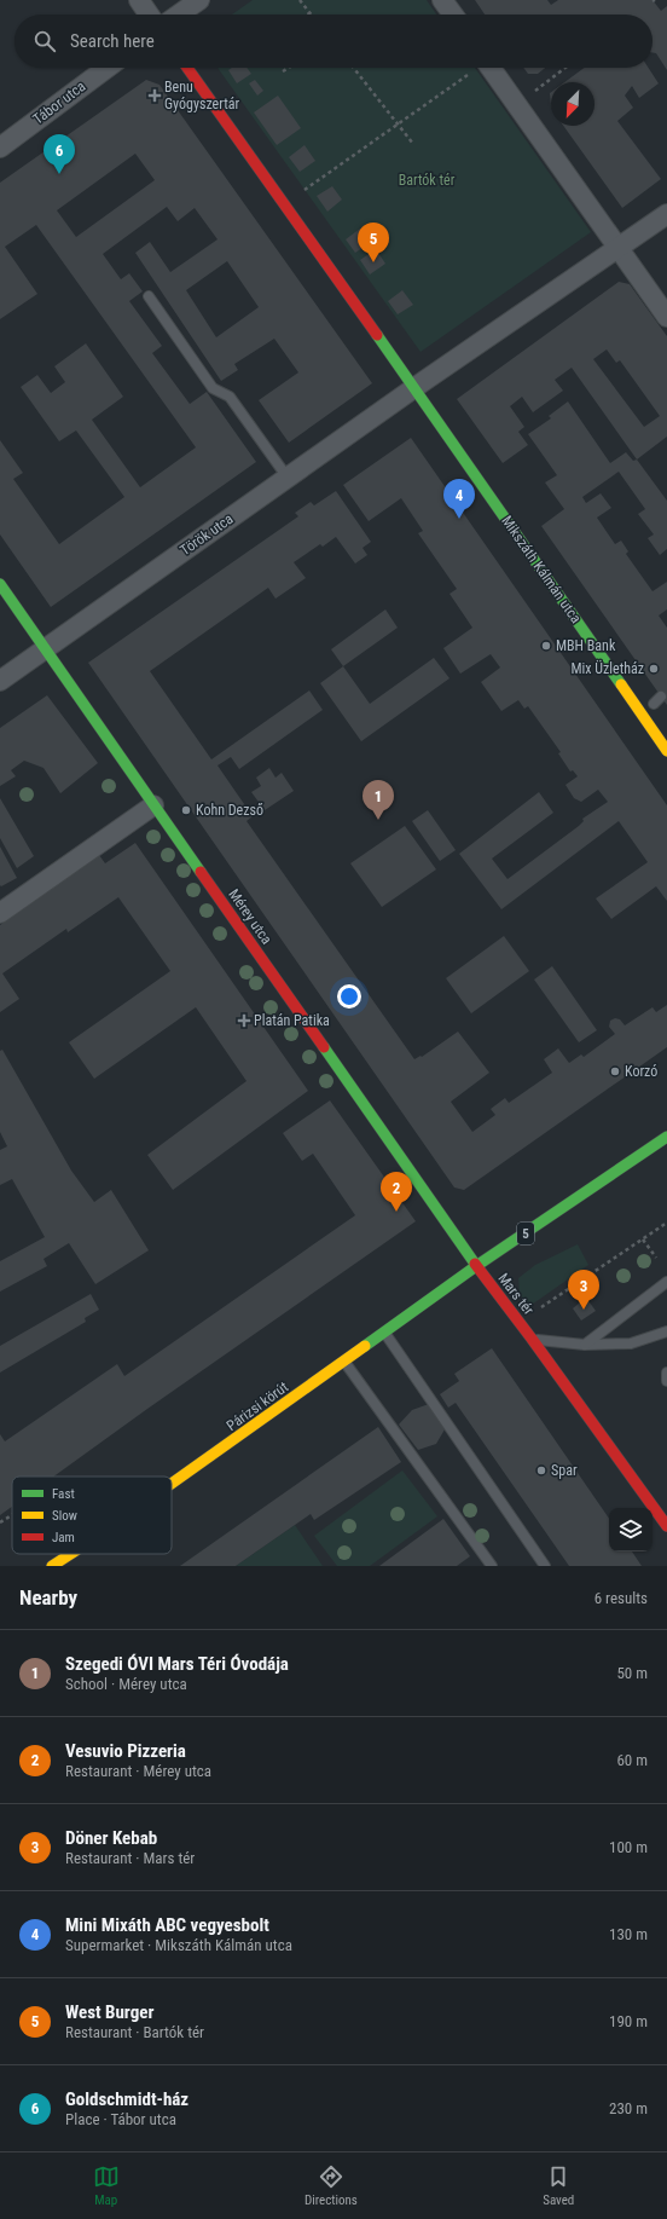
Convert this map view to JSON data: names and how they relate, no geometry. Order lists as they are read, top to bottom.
{
  "streets": {
    "street": [
      "Tábor utca",
      "Török utca",
      "Mikszáth Kálmán utca",
      "Mérey utca",
      "5",
      "Mars tér",
      "Párizsi körút"
    ]
  },
  "crossings": [
    ["Török utca", "Mikszáth Kálmán utca"],
    ["Török utca", "Mérey utca"],
    ["Mérey utca", "Mars tér"],
    ["Mérey utca", "Párizsi körút"],
    ["Mars tér", "Párizsi körút"]
  ],
  "parks": ["Bartók tér"],
  "places": {
    "health": ["Benu Gyógyszertár", "Platán Patika"],
    "other": [
      "MBH Bank",
      "Mix Üzletház",
      "Kohn Dezső",
      "Korzó",
      "Spar"
    ]
  },
  "legend": ["Fast", "Slow", "Jam"],
  "north": "bottom left",
  "page": {
    "search": "Search here",
    "pins": [
      "6",
      "5",
      "4",
      "1",
      "2",
      "3"
    ],
    "heading": ["Nearby", "6 results"],
    "list": [
      {
        "mark": "1",
        "name": "Szegedi ÓVI Mars Téri Óvodája",
        "note": "School · Mérey utca",
        "value": "50 m"
      },
      {
        "mark": "2",
        "name": "Vesuvio Pizzeria",
        "note": "Restaurant · Mérey utca",
        "value": "60 m"
      },
      {
        "mark": "3",
        "name": "Döner Kebab",
        "note": "Restaurant · Mars tér",
        "value": "100 m"
      },
      {
        "mark": "4",
        "name": "Mini Mixáth ABC vegyesbolt",
        "note": "Supermarket · Mikszáth Kálmán utca",
        "value": "130 m"
      },
      {
        "mark": "5",
        "name": "West Burger",
        "note": "Restaurant · Bartók tér",
        "value": "190 m"
      },
      {
        "mark": "6",
        "name": "Goldschmidt-ház",
        "note": "Place · Tábor utca",
        "value": "230 m"
      }
    ],
    "nav": ["Map", "Directions", "Saved"]
  }
}
